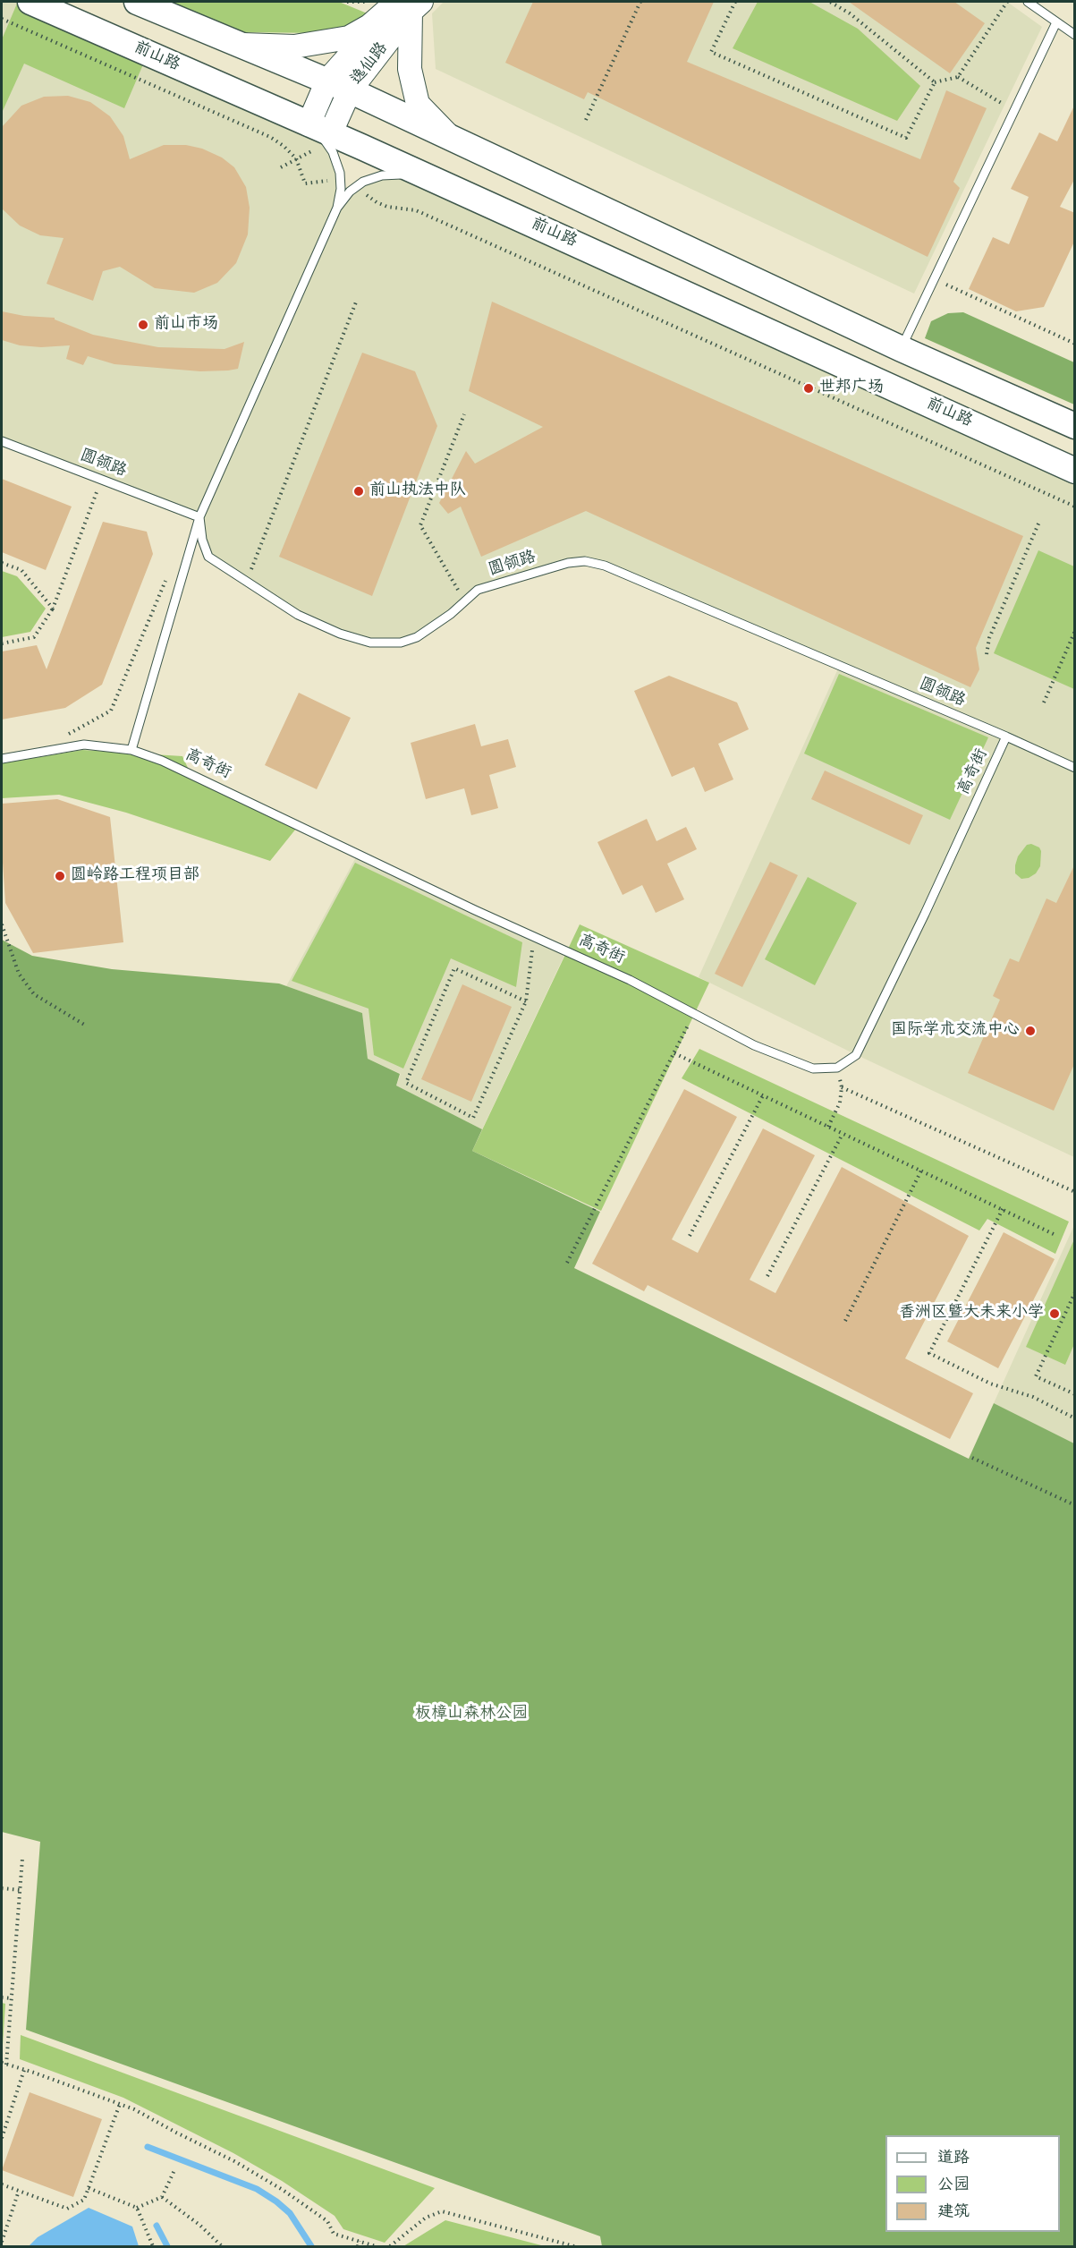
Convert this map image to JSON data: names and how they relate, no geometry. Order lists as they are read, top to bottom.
{
  "streets": {
    "main road": ["前山路", "逸仙路"],
    "lane": ["圆领路", "高奇街"]
  },
  "crossings": [
    ["前山路", "逸仙路"],
    ["圆领路", "高奇街"]
  ],
  "parks": ["板樟山森林公园"],
  "places": [
    "前山市场",
    "世邦广场",
    "前山执法中队",
    "圆岭路工程项目部",
    "国际学术交流中心",
    "香洲区暨大未来小学"
  ],
  "legend": ["道路", "公园", "建筑"]
}
